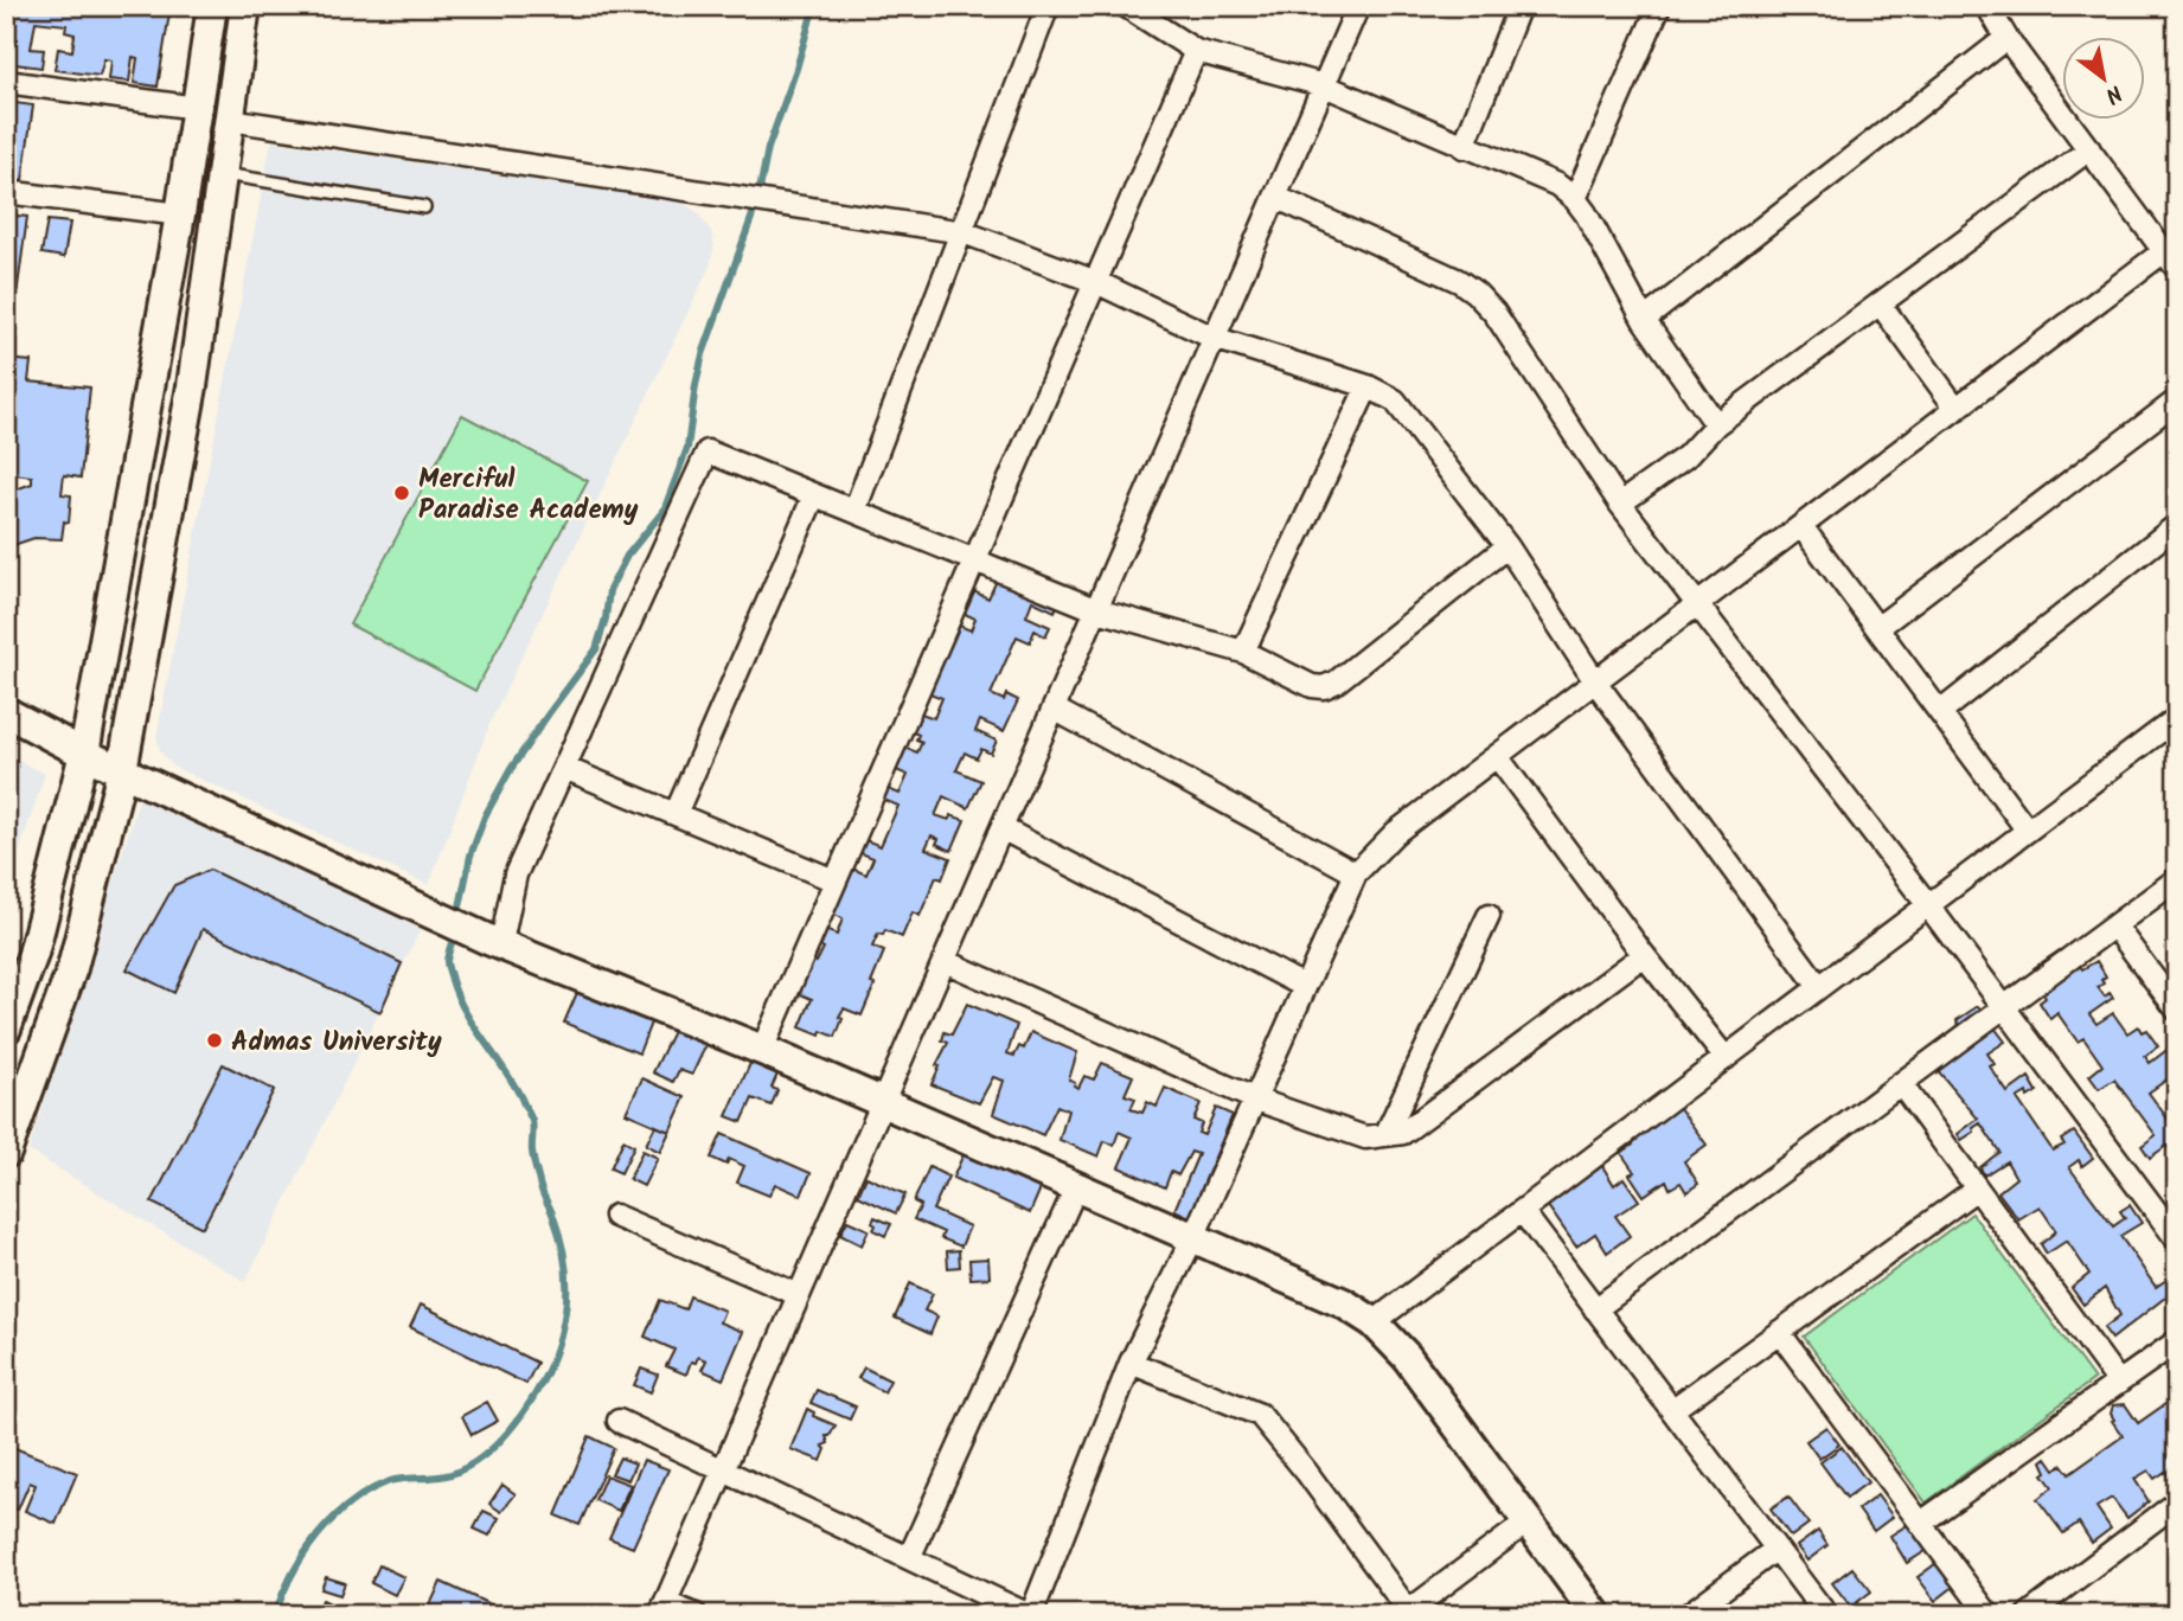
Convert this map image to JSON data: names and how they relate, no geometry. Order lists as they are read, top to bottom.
{
  "places": ["Merciful Paradise Academy", "Admas University"],
  "north": "bottom right"
}
